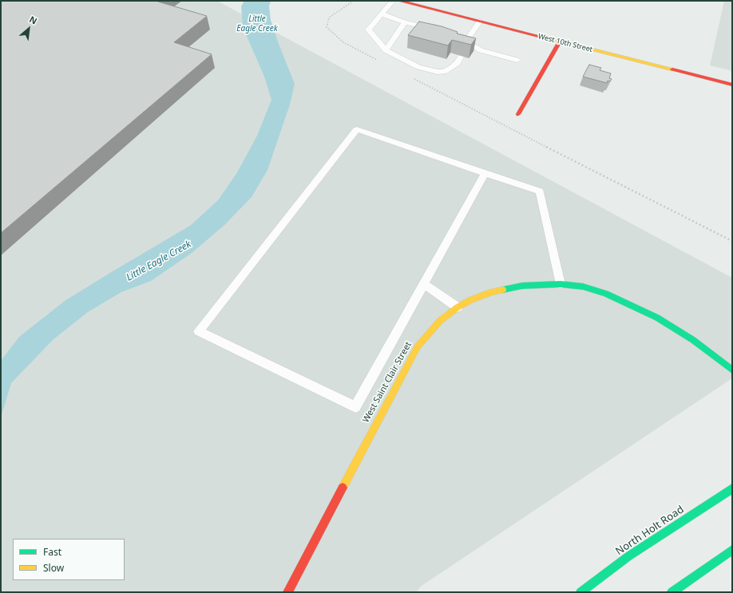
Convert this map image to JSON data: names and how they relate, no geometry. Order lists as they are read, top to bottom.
{
  "streets": {
    "street": ["West 10th Street", "West Saint Clair Street", "North Holt Road"]
  },
  "water": ["Little Eagle Creek"],
  "legend": ["Fast", "Slow"],
  "north": "top right"
}
